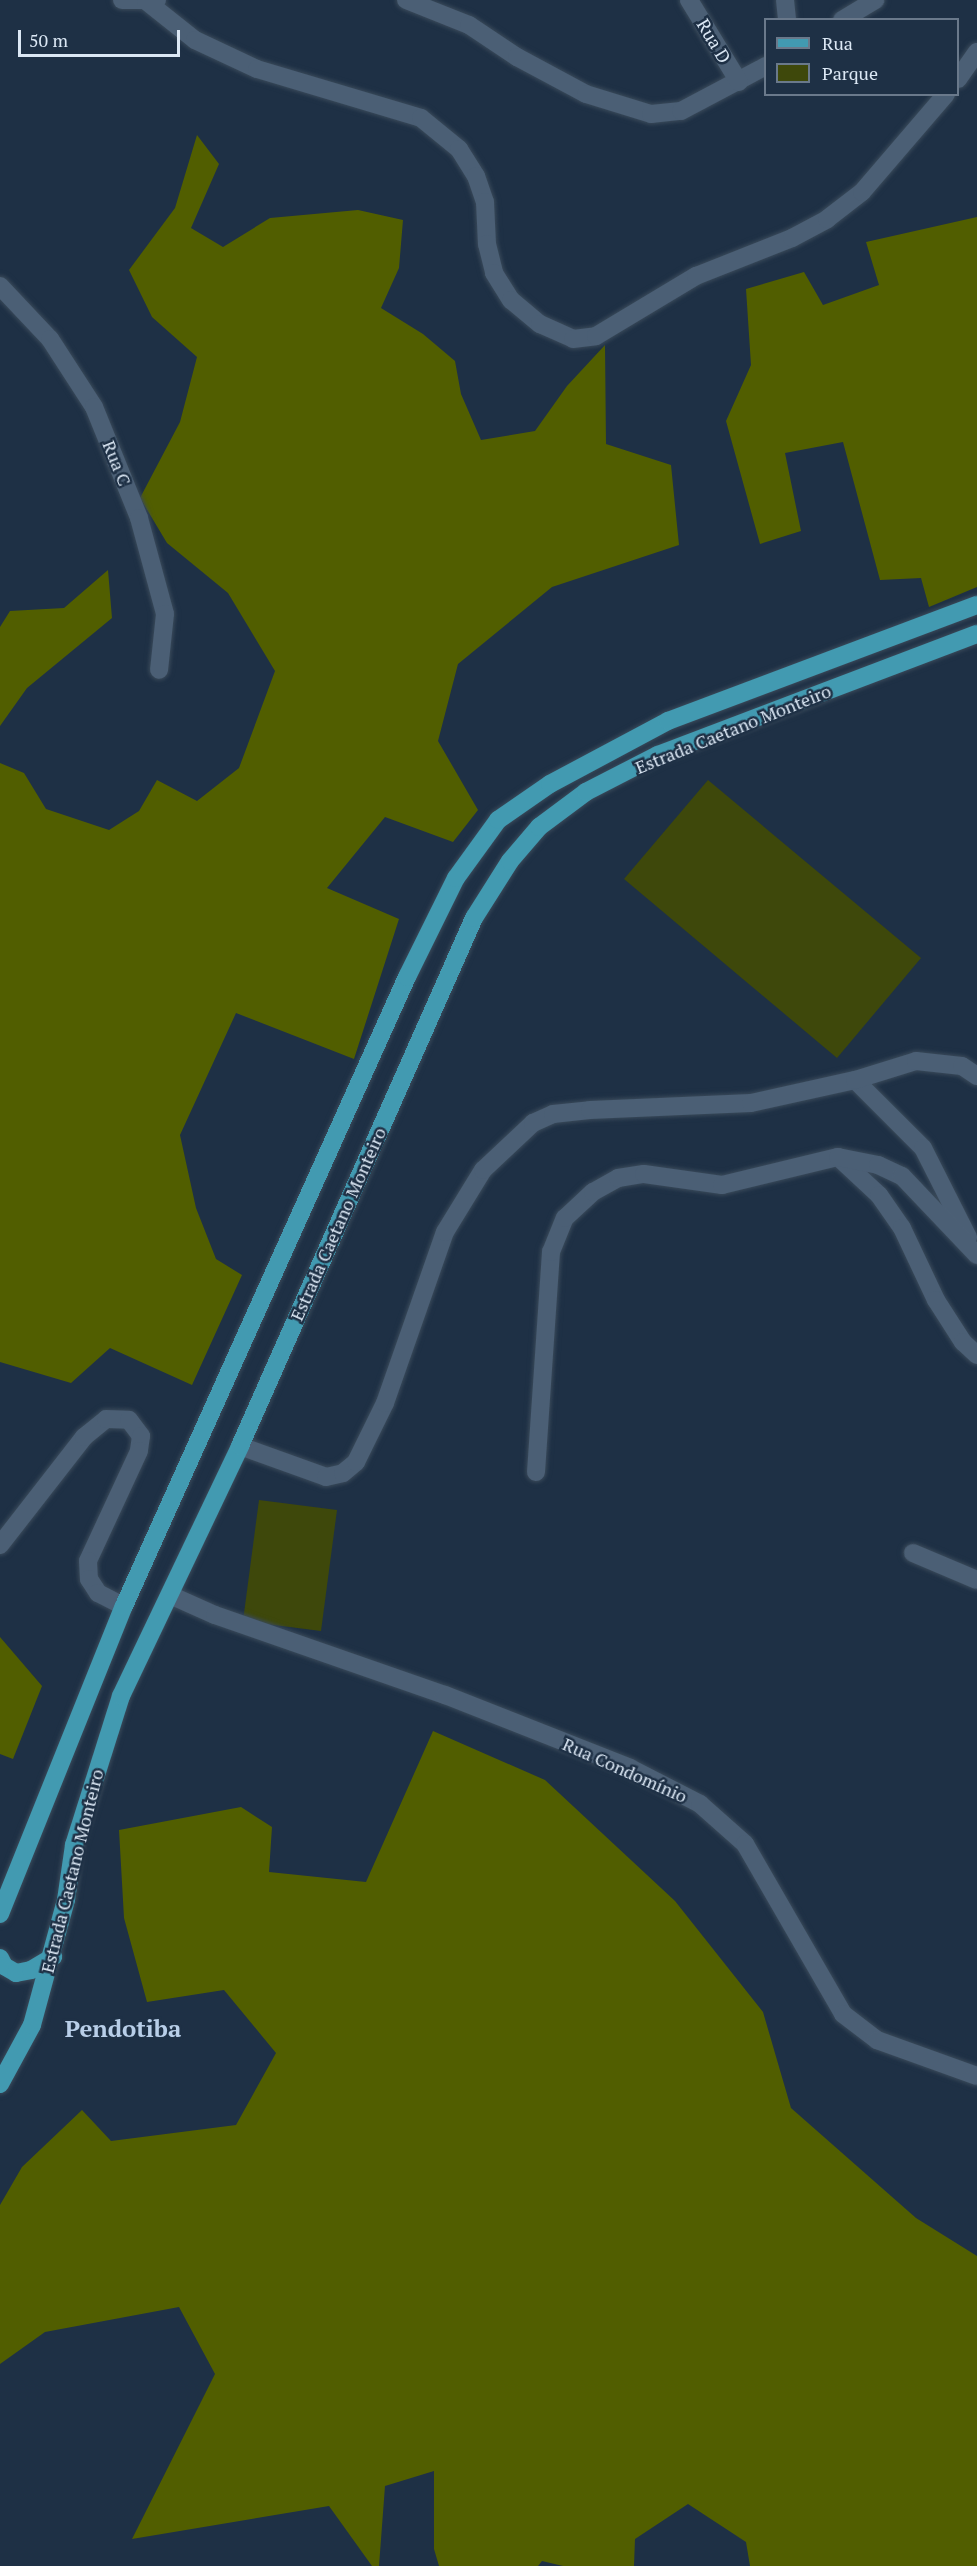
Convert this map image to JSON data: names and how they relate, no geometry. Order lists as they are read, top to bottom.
{
  "streets": {
    "main road": ["Estrada Caetano Monteiro"],
    "street": ["Rua D", "Rua C", "Rua Condomínio"]
  },
  "crossings": [
    ["Estrada Caetano Monteiro", "Rua Condomínio"]
  ],
  "districts": ["Pendotiba"],
  "legend": ["Rua", "Parque"],
  "scale_bar": "50 m"
}
